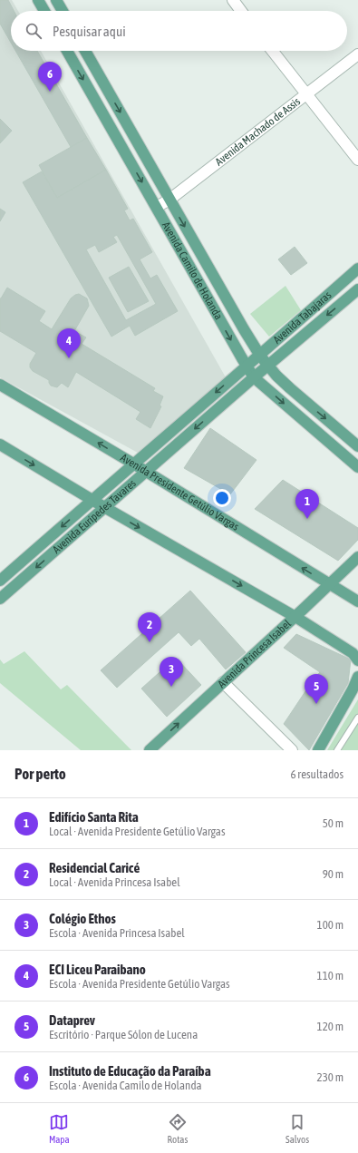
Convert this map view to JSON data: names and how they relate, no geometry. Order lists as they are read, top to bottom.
{
  "streets": {
    "main road": [
      "Avenida Camilo de Holanda",
      "Avenida Tabajaras",
      "Avenida Presidente Getúlio Vargas",
      "Avenida Eurípedes Tavares",
      "Avenida Princesa Isabel"
    ],
    "street": ["Avenida Machado de Assis"]
  },
  "crossings": [
    ["Avenida Machado de Assis", "Avenida Camilo de Holanda"],
    ["Avenida Camilo de Holanda", "Avenida Tabajaras"],
    ["Avenida Camilo de Holanda", "Avenida Eurípedes Tavares"],
    ["Avenida Tabajaras", "Avenida Eurípedes Tavares"],
    ["Avenida Presidente Getúlio Vargas", "Avenida Eurípedes Tavares"],
    ["Avenida Presidente Getúlio Vargas", "Avenida Princesa Isabel"]
  ],
  "one_way": ["Avenida Camilo de Holanda", "Avenida Eurípedes Tavares", "Avenida Princesa Isabel"],
  "page": {
    "search": "Pesquisar aqui",
    "pins": [
      "6",
      "4",
      "1",
      "2",
      "3",
      "5"
    ],
    "heading": ["Por perto", "6 resultados"],
    "list": [
      {
        "mark": "1",
        "name": "Edifício Santa Rita",
        "note": "Local · Avenida Presidente Getúlio Vargas",
        "value": "50 m"
      },
      {
        "mark": "2",
        "name": "Residencial Caricé",
        "note": "Local · Avenida Princesa Isabel",
        "value": "90 m"
      },
      {
        "mark": "3",
        "name": "Colégio Ethos",
        "note": "Escola · Avenida Princesa Isabel",
        "value": "100 m"
      },
      {
        "mark": "4",
        "name": "ECI Liceu Paraibano",
        "note": "Escola · Avenida Presidente Getúlio Vargas",
        "value": "110 m"
      },
      {
        "mark": "5",
        "name": "Dataprev",
        "note": "Escritório · Parque Sólon de Lucena",
        "value": "120 m"
      },
      {
        "mark": "6",
        "name": "Instituto de Educação da Paraíba",
        "note": "Escola · Avenida Camilo de Holanda",
        "value": "230 m"
      }
    ],
    "nav": ["Mapa", "Rotas", "Salvos"]
  }
}
